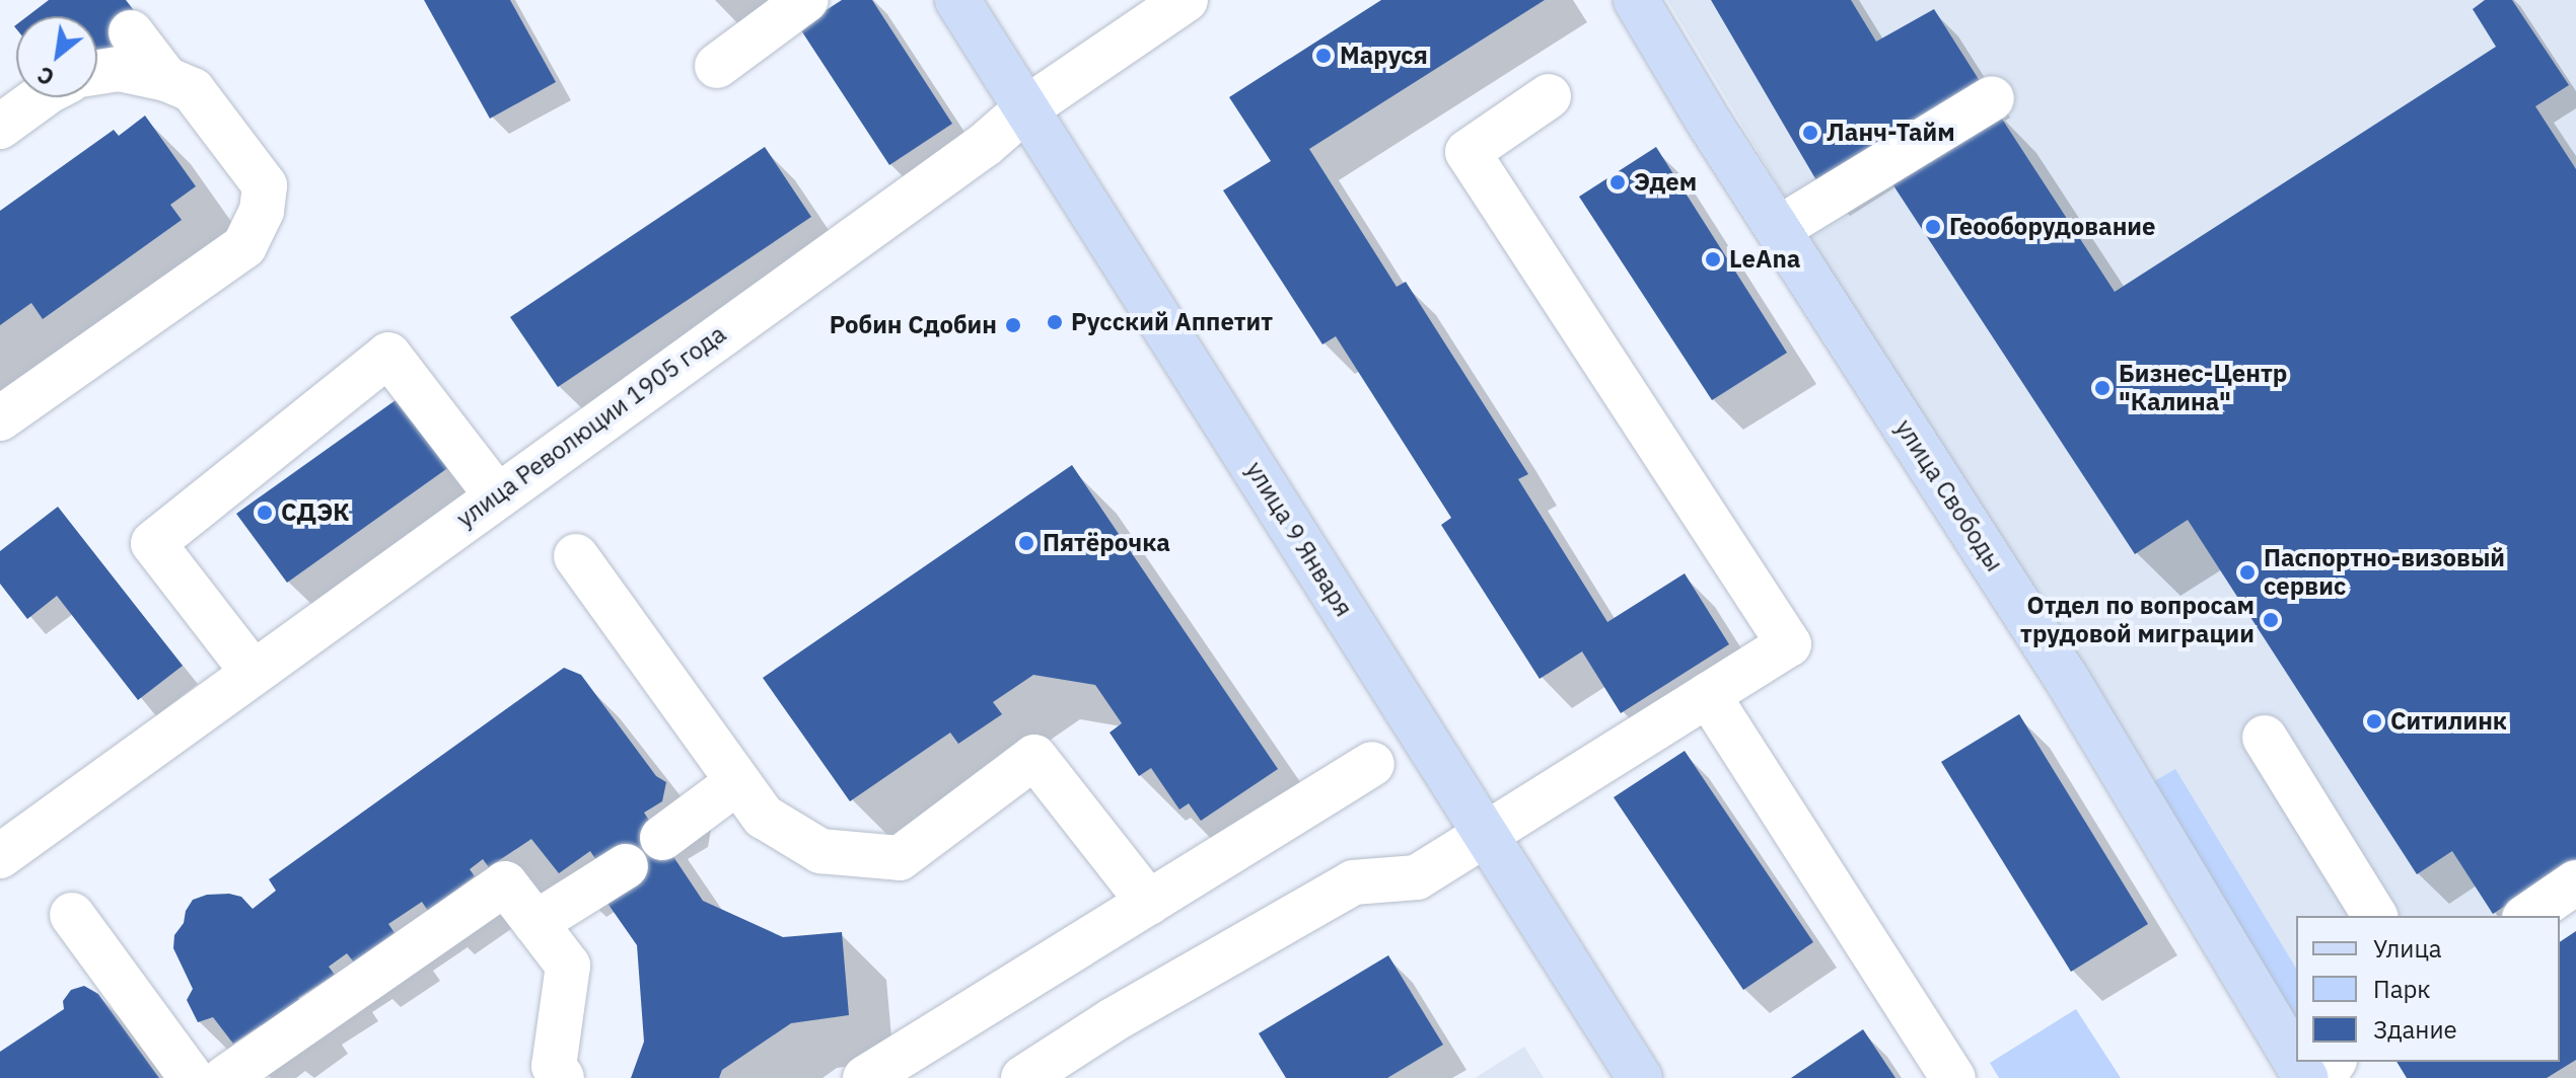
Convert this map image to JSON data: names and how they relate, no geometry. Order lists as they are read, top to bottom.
{
  "streets": {
    "main road": ["улица Свободы", "улица 9 Января"],
    "street": ["улица Революции 1905 года"]
  },
  "crossings": [
    ["улица Революции 1905 года", "улица 9 Января"]
  ],
  "places": [
    "Маруся",
    "Ланч-Тайм",
    "Эдем",
    "Геооборудование",
    "LeAna",
    "Русский Аппетит",
    "Робин Сдобин",
    "Бизнес-Центр \"Калина\"",
    "СДЭК",
    "Пятёрочка",
    "Паспортно-визовый сервис",
    "Отдел по вопросам трудовой миграции",
    "Ситилинк"
  ],
  "legend": ["Улица", "Парк", "Здание"],
  "north": "bottom left"
}
